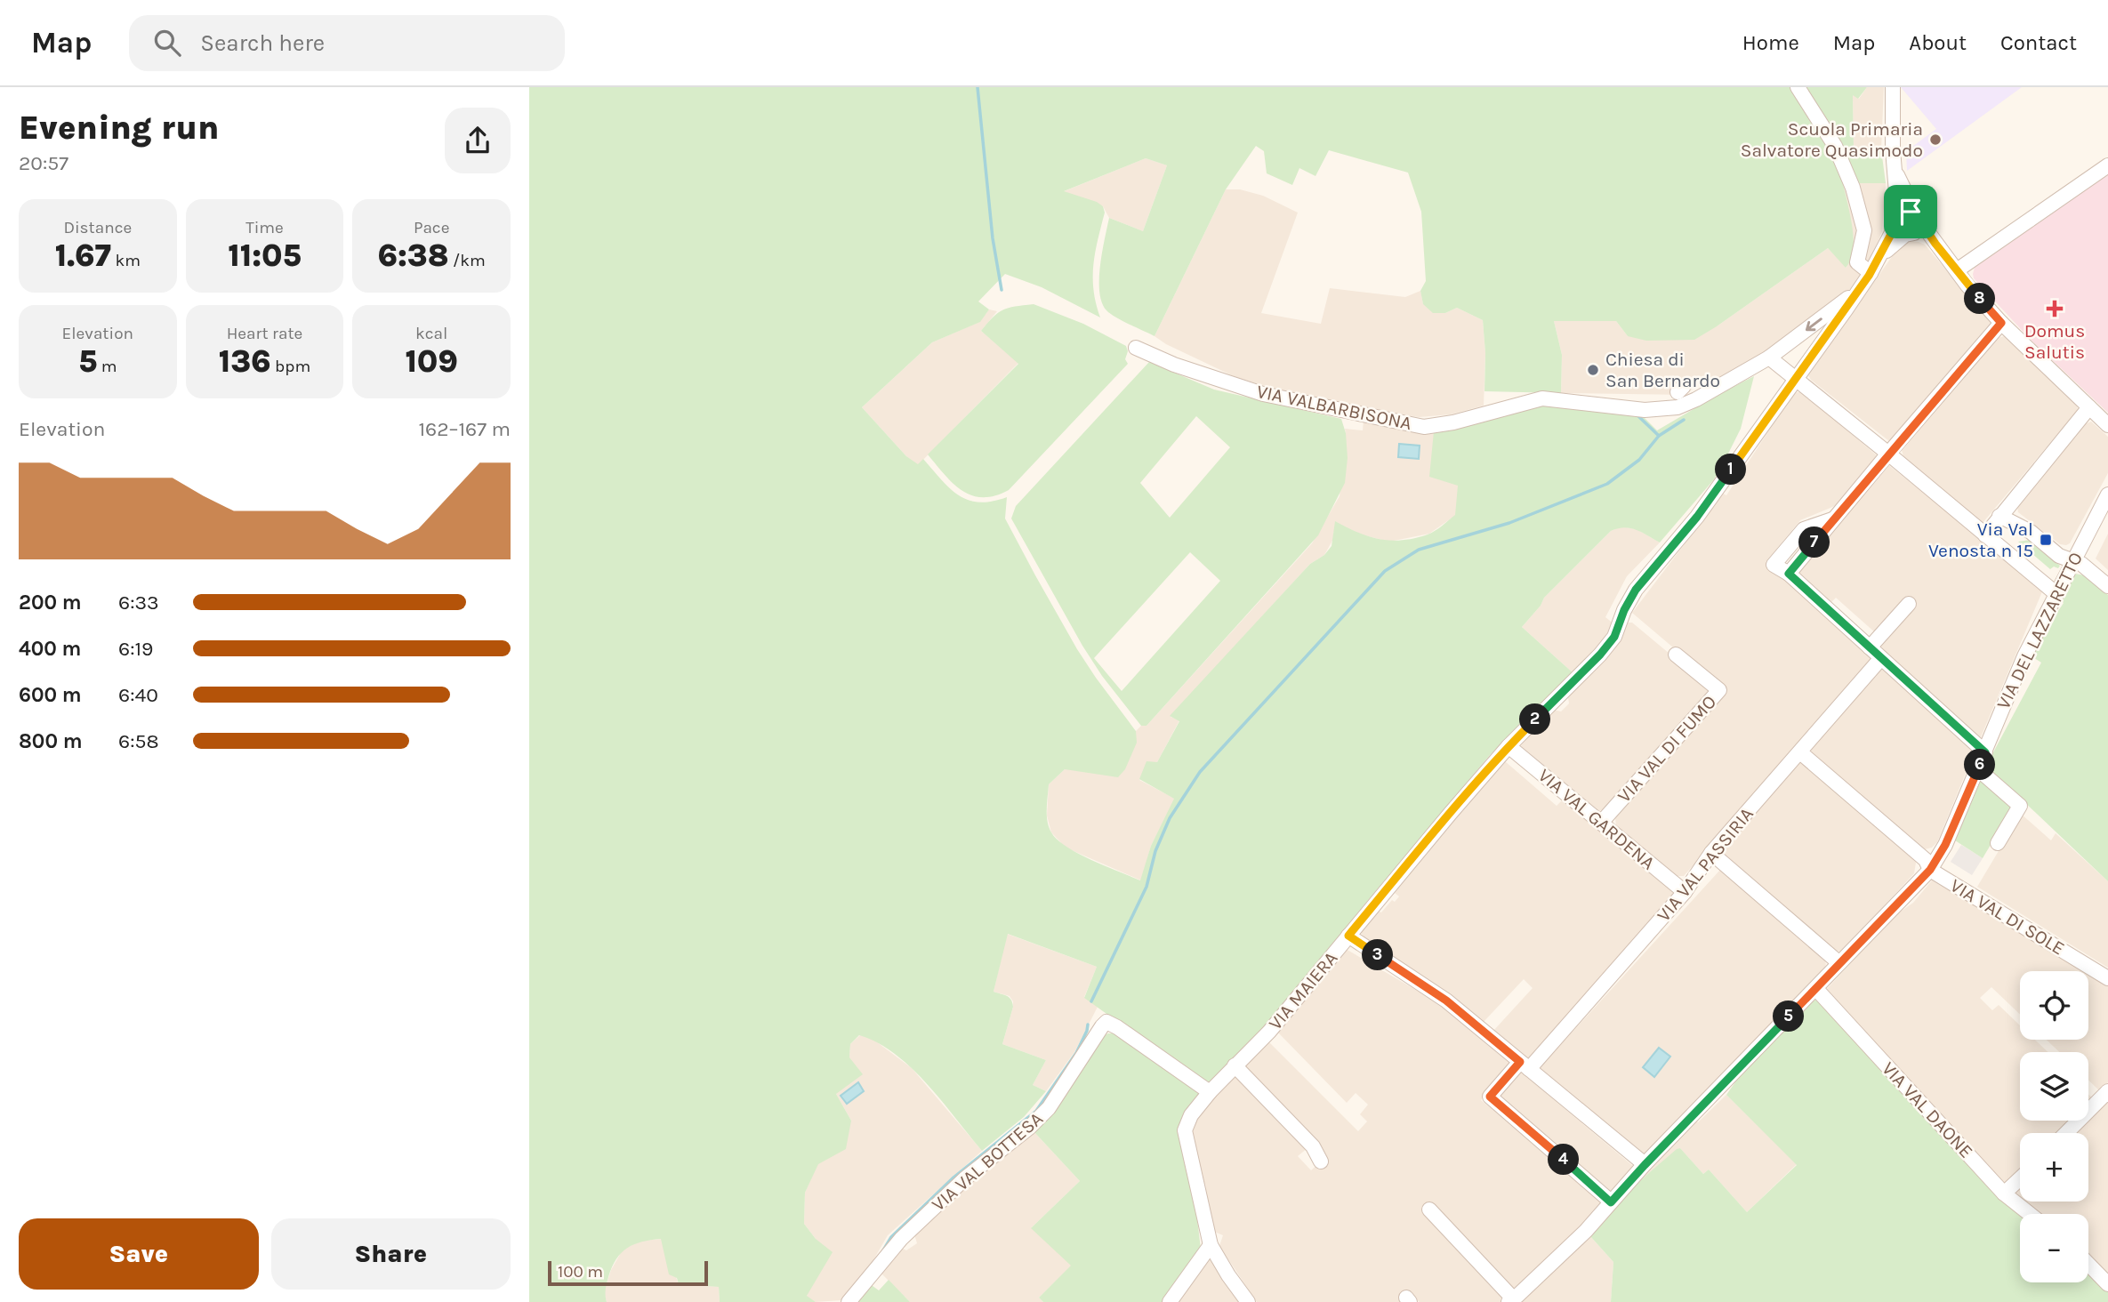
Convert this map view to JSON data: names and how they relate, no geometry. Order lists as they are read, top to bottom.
{
  "streets": {
    "street": [
      "VIA VALBARBISONA",
      "VIA DEL LAZZARETTO",
      "VIA VAL DI FUMO",
      "VIA VAL GARDENA",
      "VIA VAL PASSIRIA",
      "VIA VAL DI SOLE",
      "VIA MAIERA",
      "VIA VAL DAONE",
      "VIA VAL BOTTESA"
    ]
  },
  "crossings": [
    ["VIA VALBARBISONA", "VIA MAIERA"],
    ["VIA DEL LAZZARETTO", "VIA VAL PASSIRIA"],
    ["VIA DEL LAZZARETTO", "VIA VAL DI SOLE"],
    ["VIA DEL LAZZARETTO", "VIA VAL DAONE"],
    ["VIA VAL DI FUMO", "VIA VAL GARDENA"],
    ["VIA VAL GARDENA", "VIA VAL PASSIRIA"],
    ["VIA VAL GARDENA", "VIA MAIERA"],
    ["VIA VAL PASSIRIA", "VIA VAL DI SOLE"],
    ["VIA MAIERA", "VIA VAL BOTTESA"]
  ],
  "places": {
    "other": ["Scuola Primaria Salvatore Quasimodo", "Chiesa di San Bernardo"],
    "health": ["Domus Salutis"],
    "transit": ["Via Val Venosta n 15"]
  },
  "scale_bar": "100 m",
  "page": {
    "header": "Map",
    "search": "Search here",
    "nav": [
      "Home",
      "Map",
      "About",
      "Contact"
    ],
    "heading": ["Evening run", "20:57"],
    "stats": [
      ["Distance", "1.67 km"],
      ["Time", "11:05"],
      ["Pace", "6:38 /km"],
      ["Elevation", "5 m"],
      ["Heart rate", "136 bpm"],
      ["kcal", "109"]
    ],
    "pins": [
      "8",
      "1",
      "7",
      "2",
      "6",
      "3",
      "5",
      "4"
    ],
    "chart": ["Elevation", "162–167 m"],
    "list": [
      {
        "name": "200 m",
        "note": "6:33"
      },
      {
        "name": "400 m",
        "note": "6:19"
      },
      {
        "name": "600 m",
        "note": "6:40"
      },
      {
        "name": "800 m",
        "note": "6:58"
      }
    ],
    "map_buttons": ["+", "−"],
    "buttons": ["Save", "Share"],
    "scale": "100 m"
  }
}
